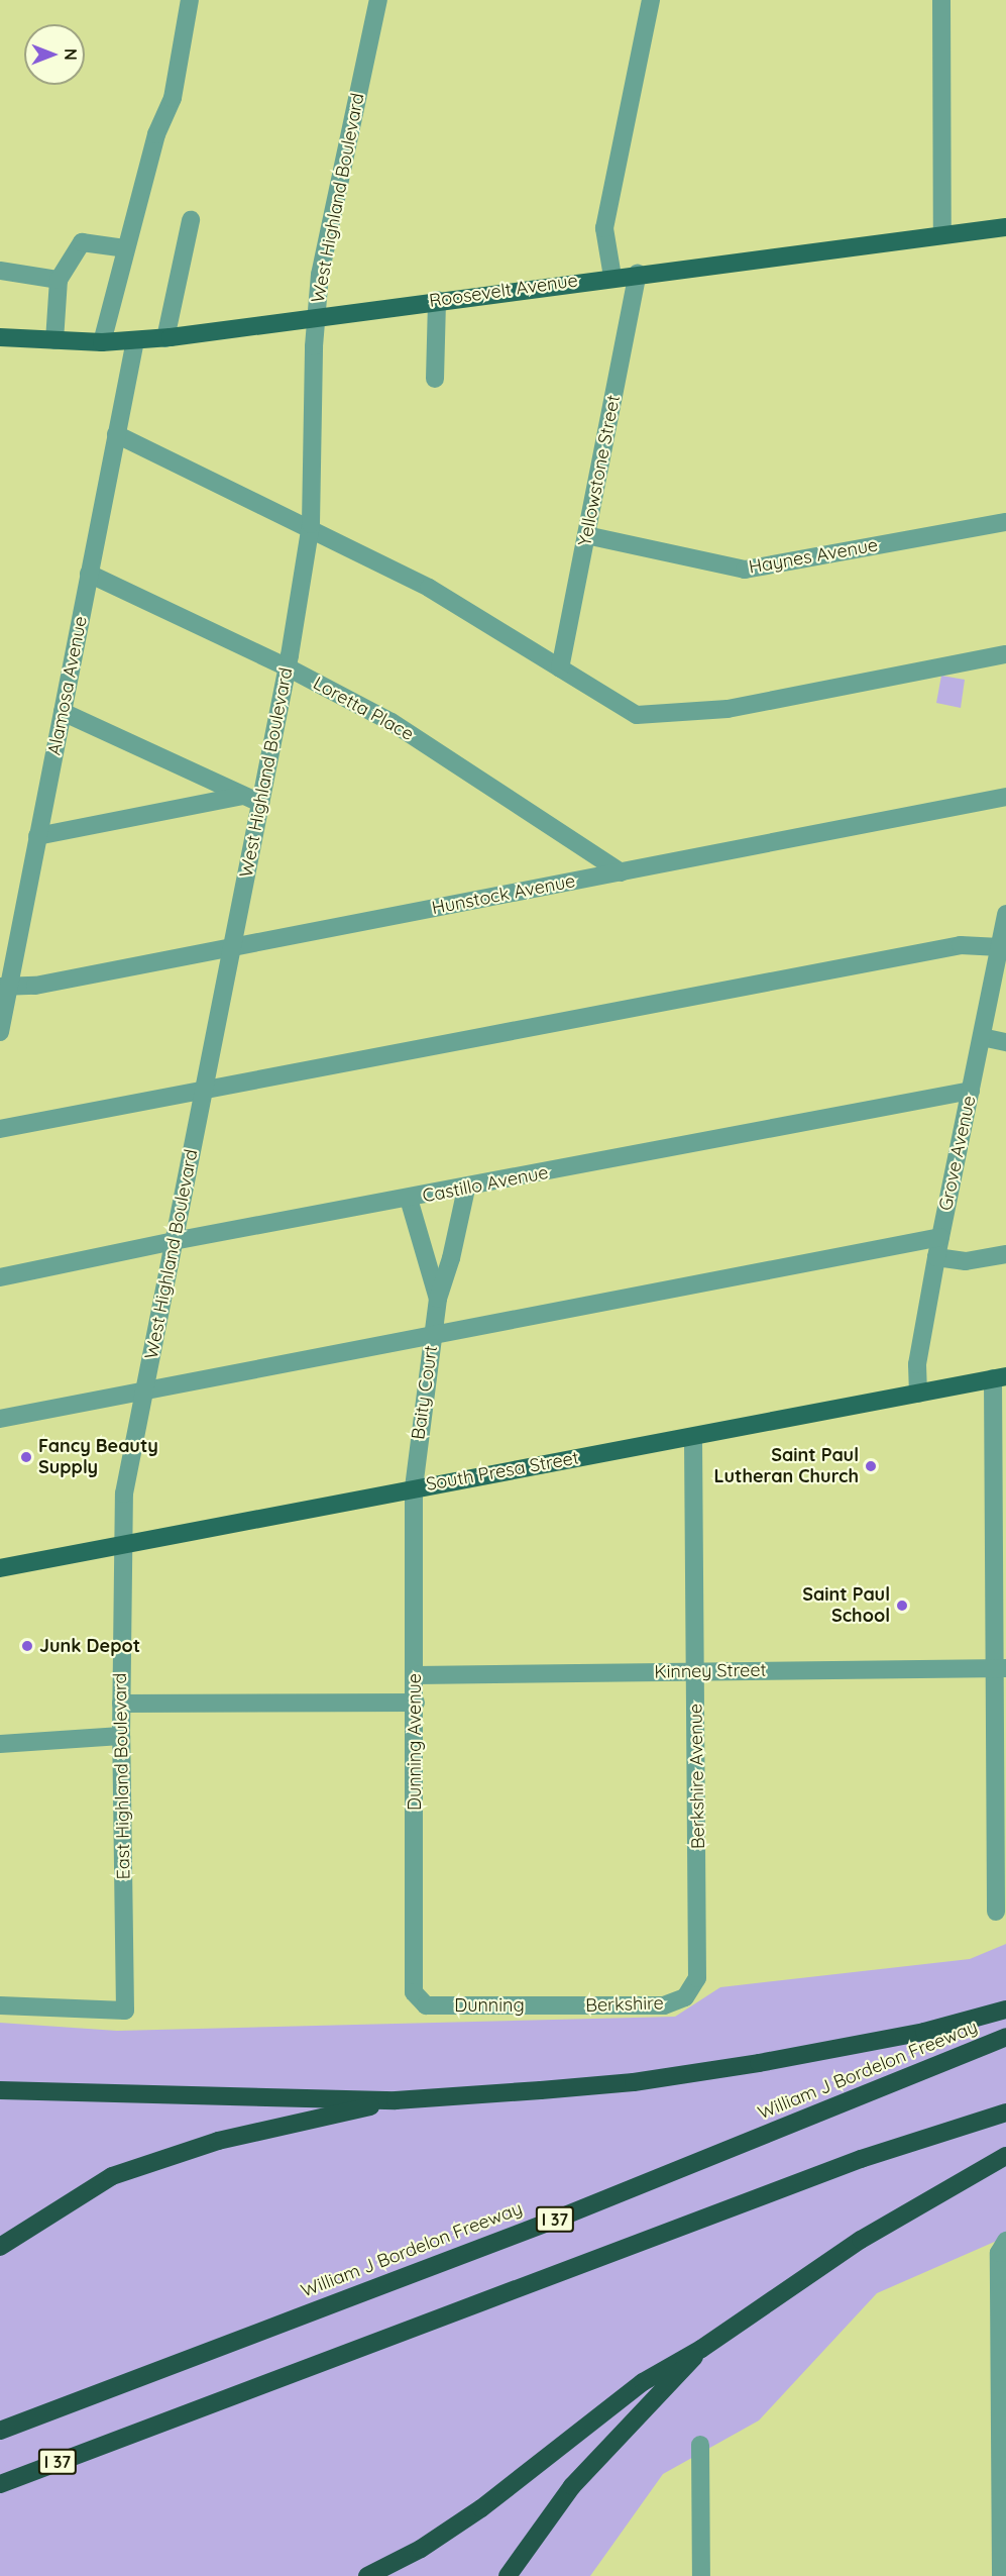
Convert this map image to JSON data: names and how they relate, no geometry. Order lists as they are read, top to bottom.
{
  "streets": {
    "highway": ["William J Bordelon Freeway", "I 37"],
    "main road": ["Roosevelt Avenue", "South Presa Street"],
    "street": [
      "West Highland Boulevard",
      "Yellowstone Street",
      "Haynes Avenue",
      "Alamosa Avenue",
      "Loretta Place",
      "Hunstock Avenue",
      "Grove Avenue",
      "Castillo Avenue",
      "Baity Court",
      "Kinney Street",
      "Dunning Avenue",
      "East Highland Boulevard",
      "Berkshire Avenue",
      "Berkshire",
      "Dunning"
    ]
  },
  "crossings": [
    ["West Highland Boulevard", "Roosevelt Avenue"],
    ["West Highland Boulevard", "Loretta Place"],
    ["West Highland Boulevard", "Hunstock Avenue"],
    ["West Highland Boulevard", "Castillo Avenue"],
    ["West Highland Boulevard", "South Presa Street"],
    ["West Highland Boulevard", "East Highland Boulevard"],
    ["Roosevelt Avenue", "Yellowstone Street"],
    ["Roosevelt Avenue", "Alamosa Avenue"],
    ["Yellowstone Street", "Haynes Avenue"],
    ["Alamosa Avenue", "Loretta Place"],
    ["Alamosa Avenue", "Hunstock Avenue"],
    ["Loretta Place", "Hunstock Avenue"],
    ["Grove Avenue", "Castillo Avenue"],
    ["Grove Avenue", "South Presa Street"],
    ["Castillo Avenue", "Baity Court"],
    ["Baity Court", "South Presa Street"],
    ["Baity Court", "Dunning Avenue"],
    ["South Presa Street", "Dunning Avenue"],
    ["South Presa Street", "East Highland Boulevard"],
    ["South Presa Street", "Berkshire Avenue"],
    ["Kinney Street", "Dunning Avenue"],
    ["Kinney Street", "Berkshire Avenue"],
    ["Dunning Avenue", "Dunning"],
    ["Berkshire Avenue", "Berkshire"],
    ["Berkshire", "Dunning"]
  ],
  "places": [
    "Fancy Beauty Supply",
    "Saint Paul Lutheran Church",
    "Saint Paul School",
    "Junk Depot"
  ],
  "north": "right"
}
